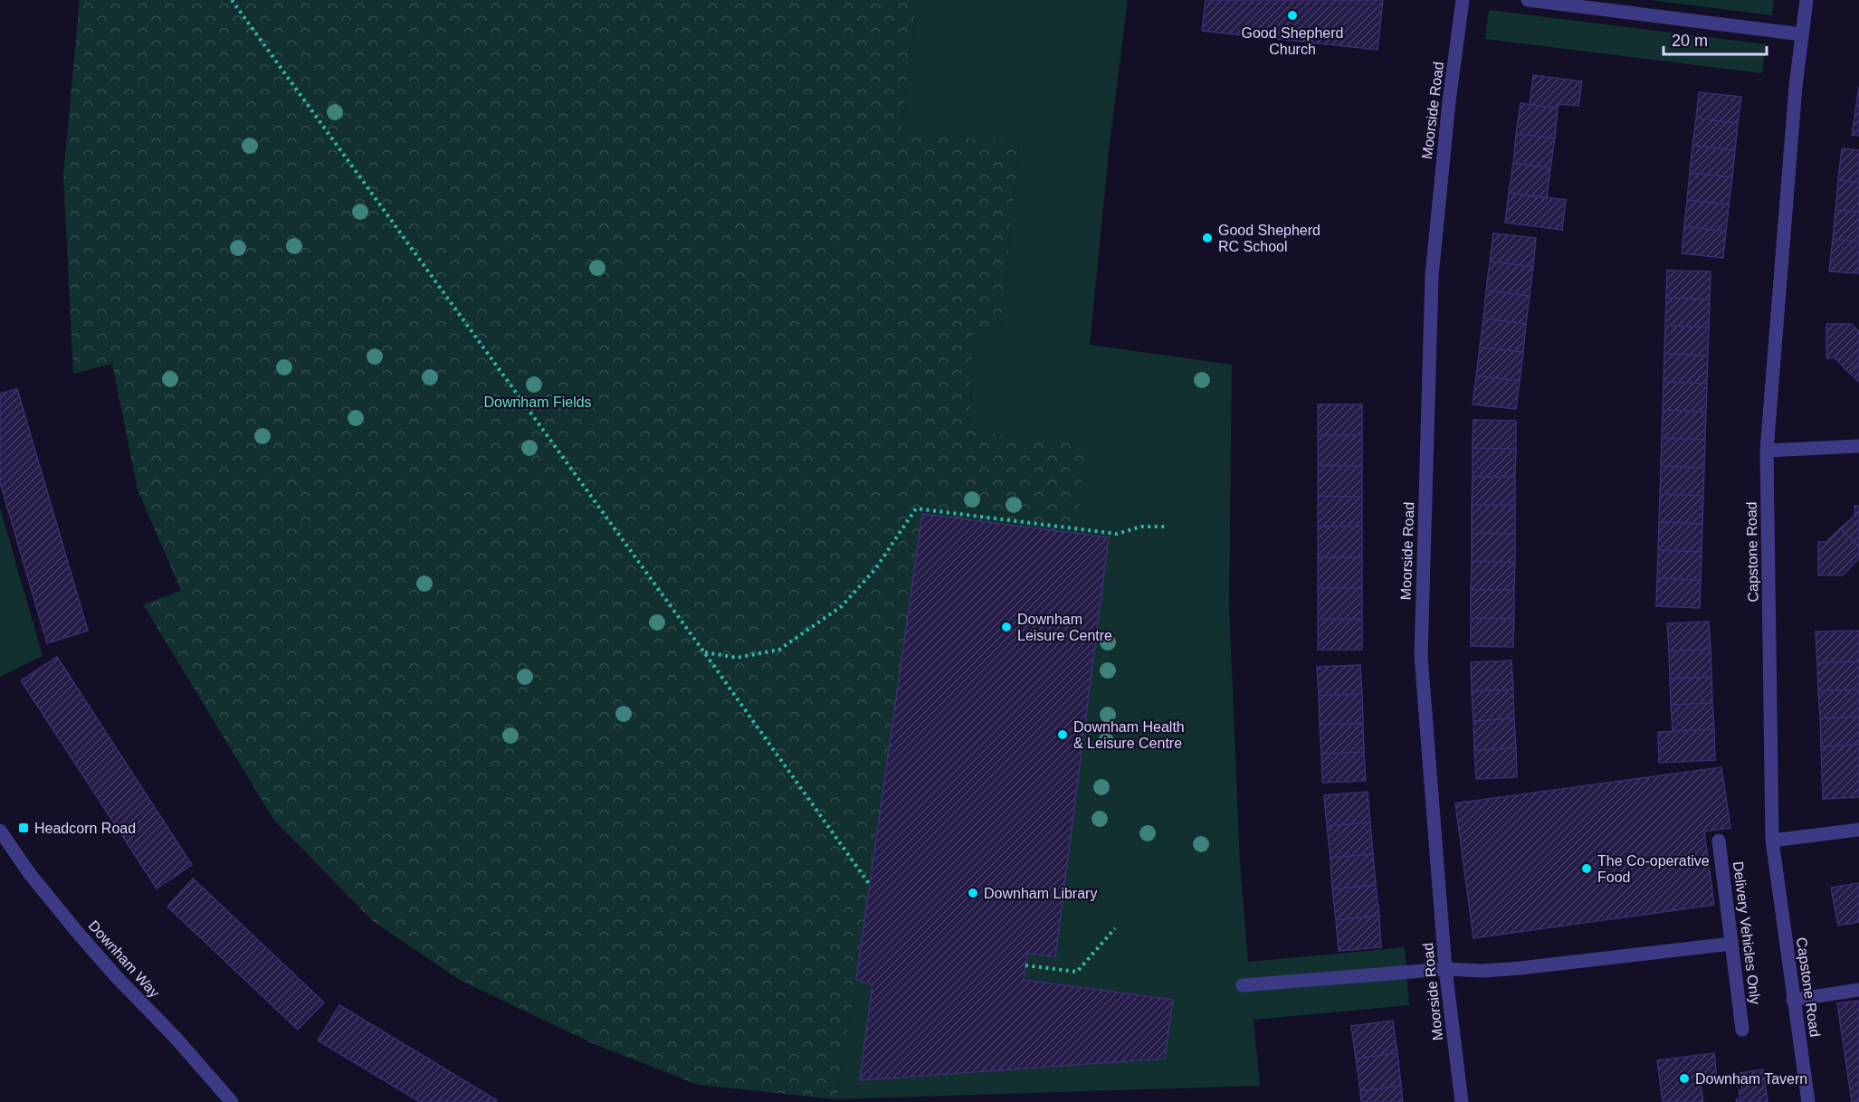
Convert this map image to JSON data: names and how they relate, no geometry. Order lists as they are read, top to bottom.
{
  "streets": {
    "street": [
      "Moorside Road",
      "Capstone Road",
      "Delivery Vehicles Only",
      "Downham Way"
    ]
  },
  "parks": ["Downham Fields"],
  "places": {
    "other": [
      "Good Shepherd Church",
      "Good Shepherd RC School",
      "Downham Leisure Centre",
      "Downham Health & Leisure Centre",
      "The Co-operative Food",
      "Downham Library",
      "Downham Tavern"
    ],
    "transit": ["Headcorn Road"]
  },
  "scale_bar": "20 m"
}
